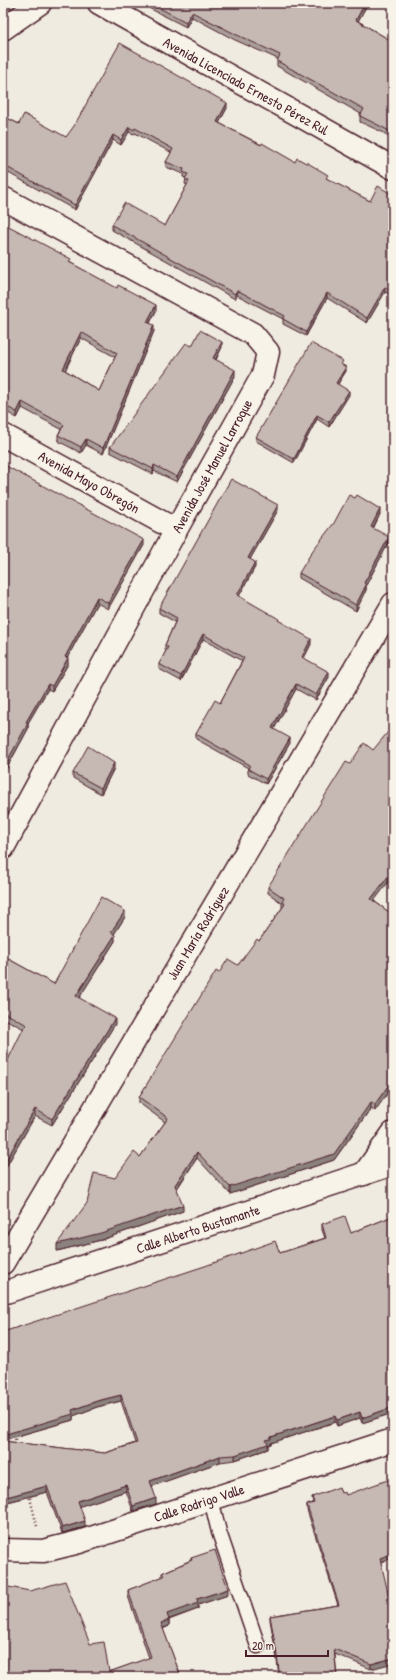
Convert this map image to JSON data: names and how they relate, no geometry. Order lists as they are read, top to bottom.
{
  "streets": {
    "street": [
      "Avenida Licenciado Ernesto Pérez Rul",
      "Avenida José Manuel Larroque",
      "Avenida Mayo Obregón",
      "Juan María Rodríguez",
      "Calle Alberto Bustamante",
      "Calle Rodrigo Valle"
    ]
  },
  "crossings": [
    ["Avenida José Manuel Larroque", "Avenida Mayo Obregón"]
  ],
  "scale_bar": "20 m"
}
